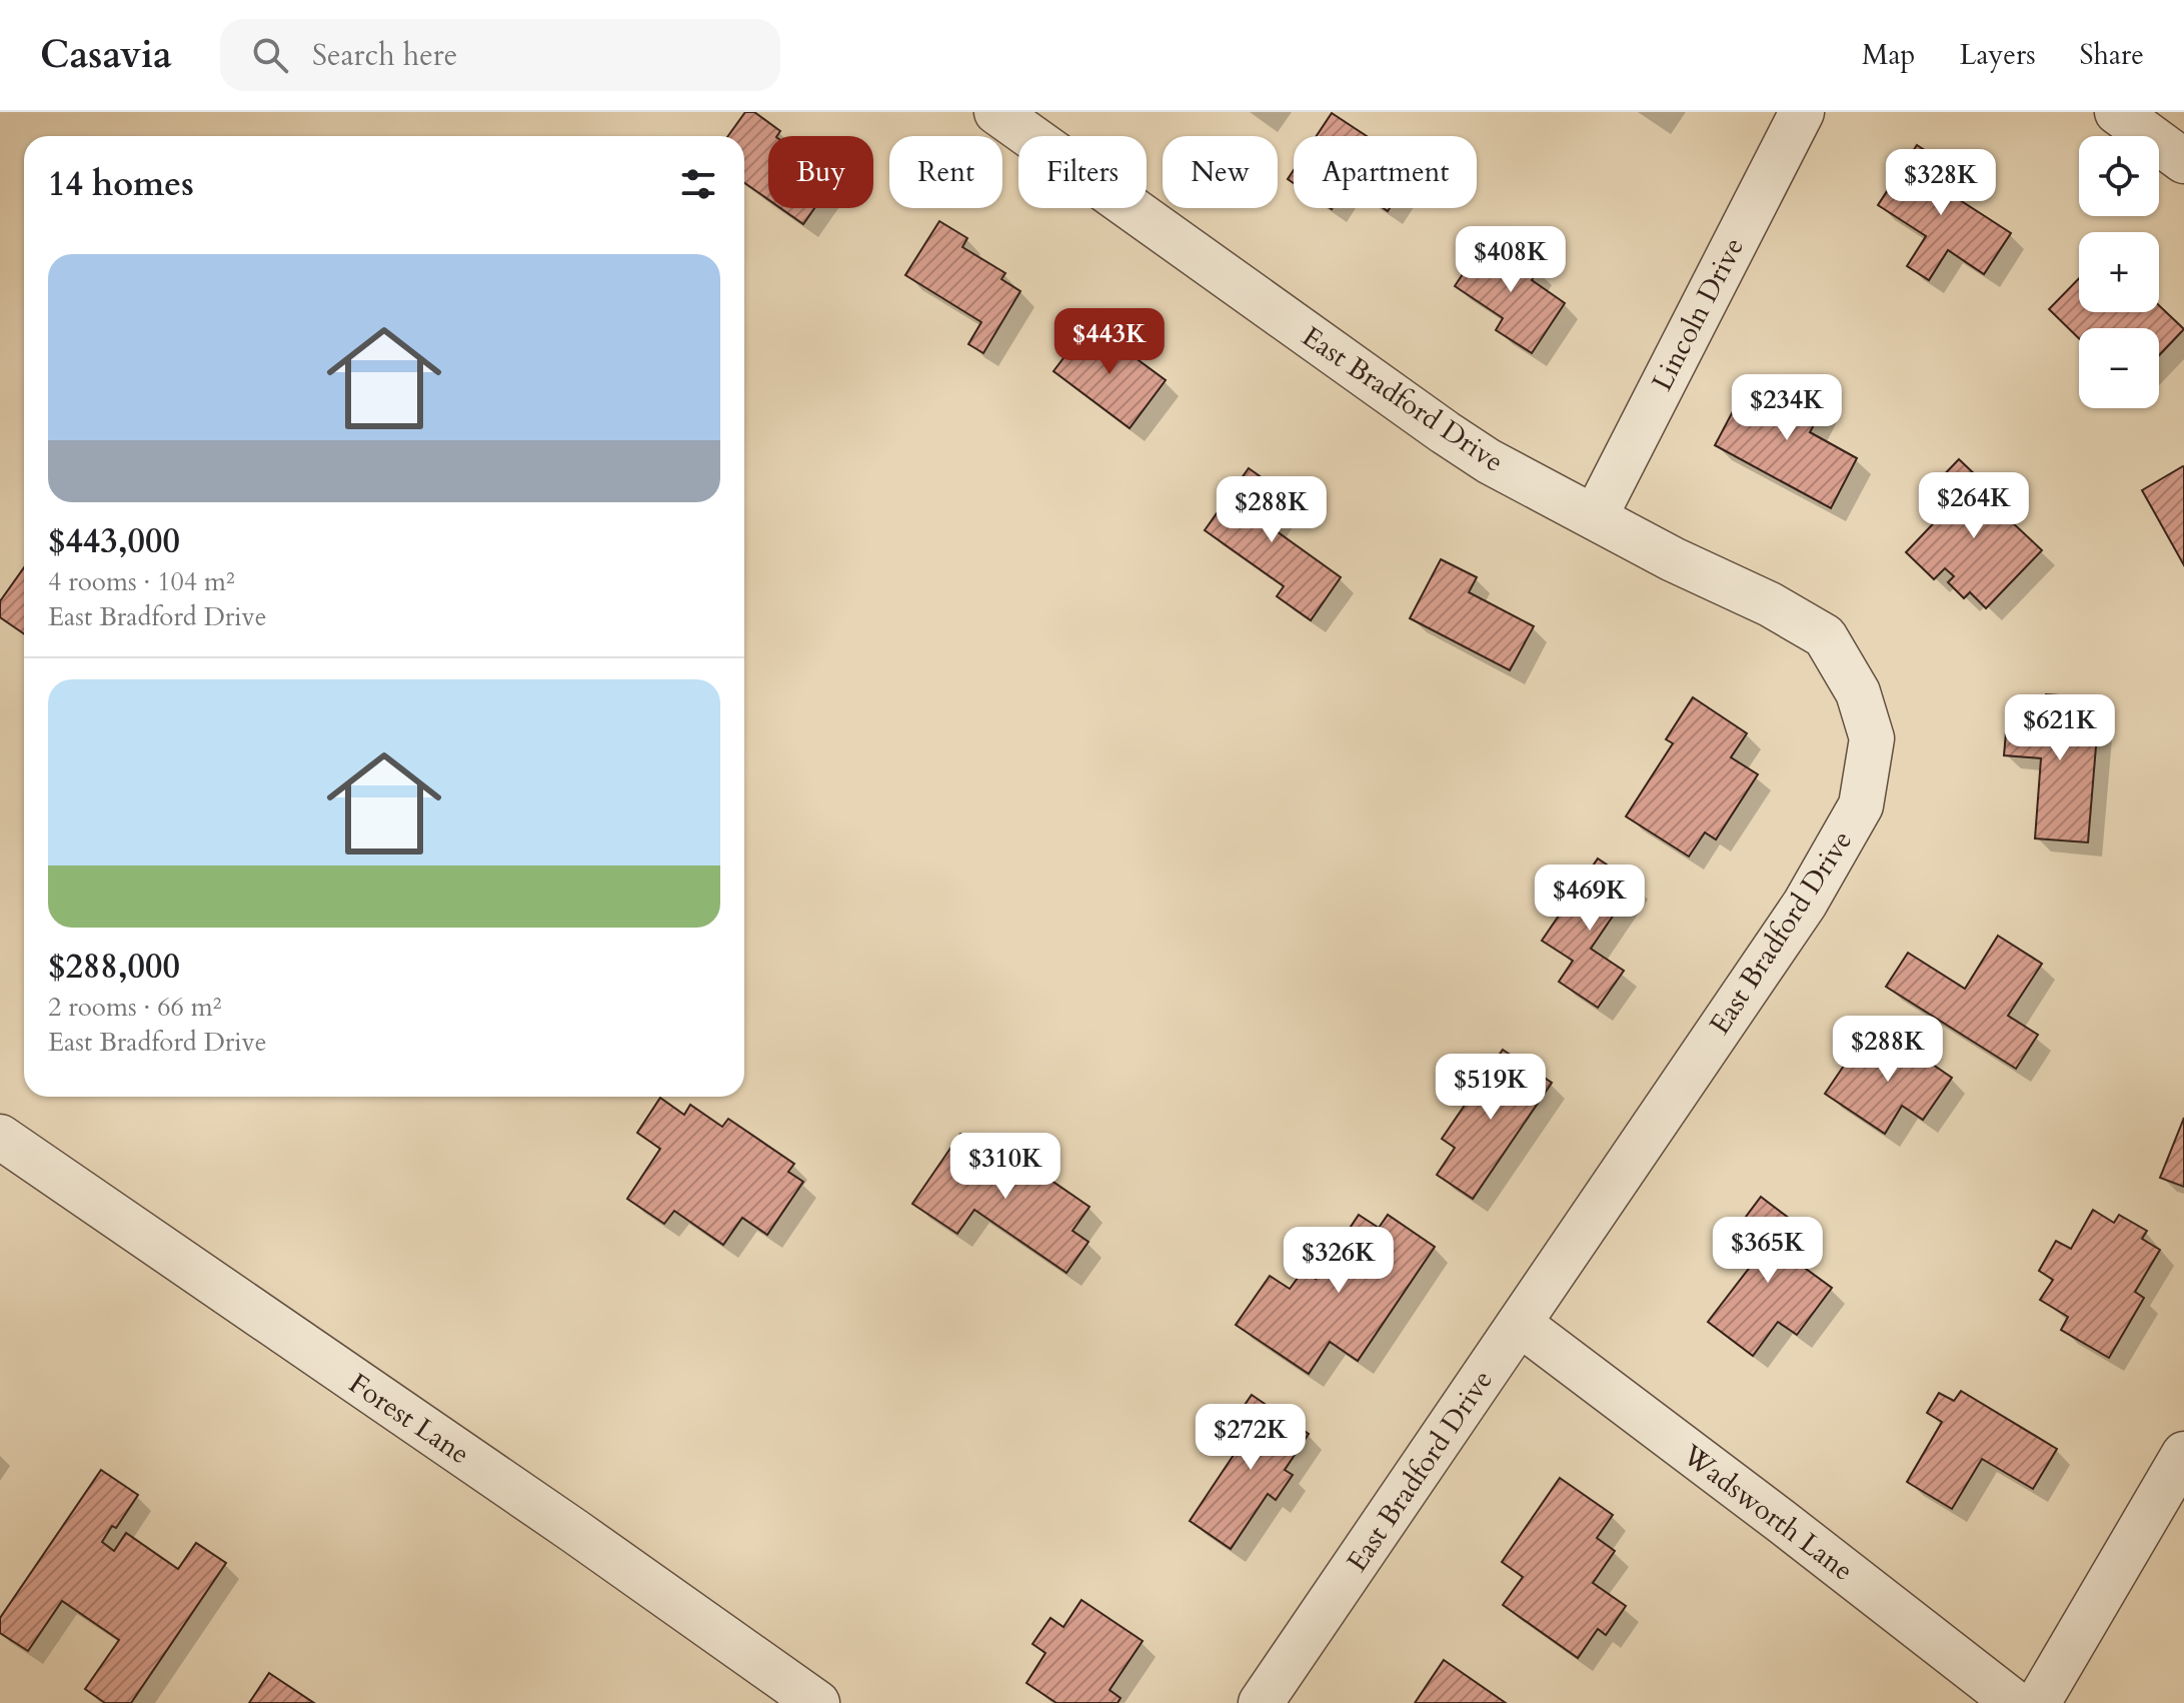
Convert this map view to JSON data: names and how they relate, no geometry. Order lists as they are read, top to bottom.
{
  "streets": {
    "street": [
      "Lincoln Drive",
      "East Bradford Drive",
      "Forest Lane",
      "Wadsworth Lane"
    ]
  },
  "crossings": [
    ["Lincoln Drive", "East Bradford Drive"],
    ["East Bradford Drive", "Wadsworth Lane"]
  ],
  "page": {
    "header": "Casavia",
    "search": "Search here",
    "nav": ["Map", "Layers", "Share"],
    "map_buttons": ["+", "−"],
    "chip": [
      "Buy",
      "Rent",
      "Filters",
      "New",
      "Apartment"
    ],
    "heading": "14 homes",
    "price": [
      "$328K",
      "$408K",
      "$443K",
      "$234K",
      "$264K",
      "$288K",
      "$621K",
      "$469K",
      "$288K",
      "$519K",
      "$310K",
      "$365K",
      "$326K",
      "$272K"
    ],
    "list": [
      {
        "name": "$443,000",
        "note": "4 rooms · 104 m² · East Bradford Drive"
      },
      {
        "name": "$288,000",
        "note": "2 rooms · 66 m² · East Bradford Drive"
      }
    ]
  }
}
